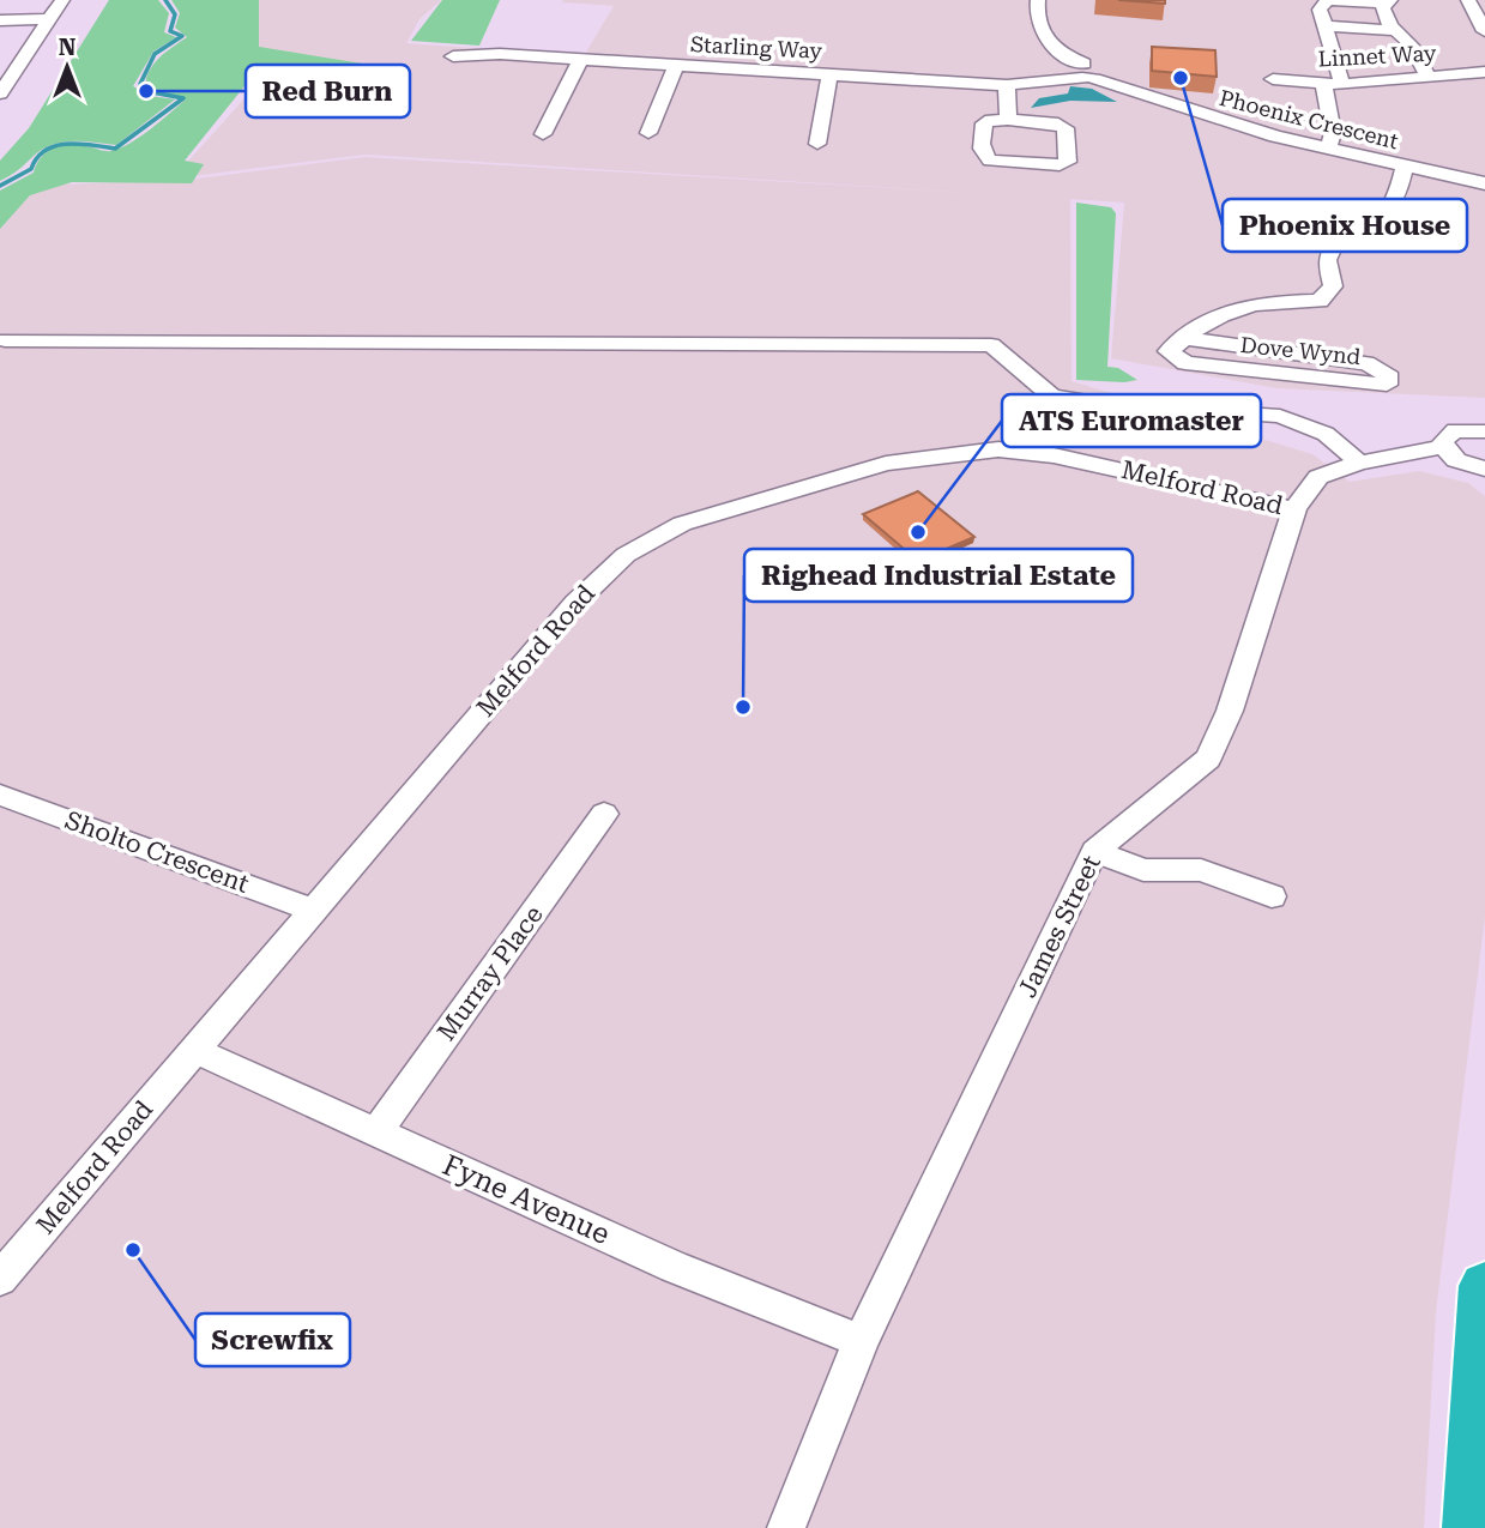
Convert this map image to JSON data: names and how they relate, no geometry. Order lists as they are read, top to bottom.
{
  "streets": {
    "street": [
      "Starling Way",
      "Linnet Way",
      "Phoenix Crescent",
      "Dove Wynd",
      "Melford Road",
      "Sholto Crescent",
      "James Street",
      "Murray Place",
      "Fyne Avenue"
    ]
  },
  "crossings": [
    ["Starling Way", "Phoenix Crescent"],
    ["Phoenix Crescent", "Dove Wynd"],
    ["Melford Road", "Sholto Crescent"],
    ["Melford Road", "James Street"],
    ["Melford Road", "Fyne Avenue"],
    ["James Street", "Fyne Avenue"],
    ["Murray Place", "Fyne Avenue"]
  ],
  "places": [
    "Phoenix House",
    "Red Burn",
    "ATS Euromaster",
    "Righead Industrial Estate",
    "Screwfix"
  ],
  "north": "top"
}
